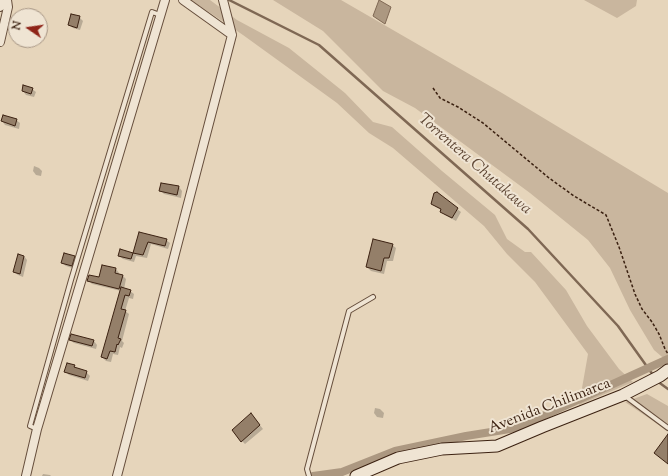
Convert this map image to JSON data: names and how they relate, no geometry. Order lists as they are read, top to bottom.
{
  "streets": {
    "street": ["Avenida Chilimarca"]
  },
  "water": ["Torrentera Chutakawa"],
  "north": "left"
}
